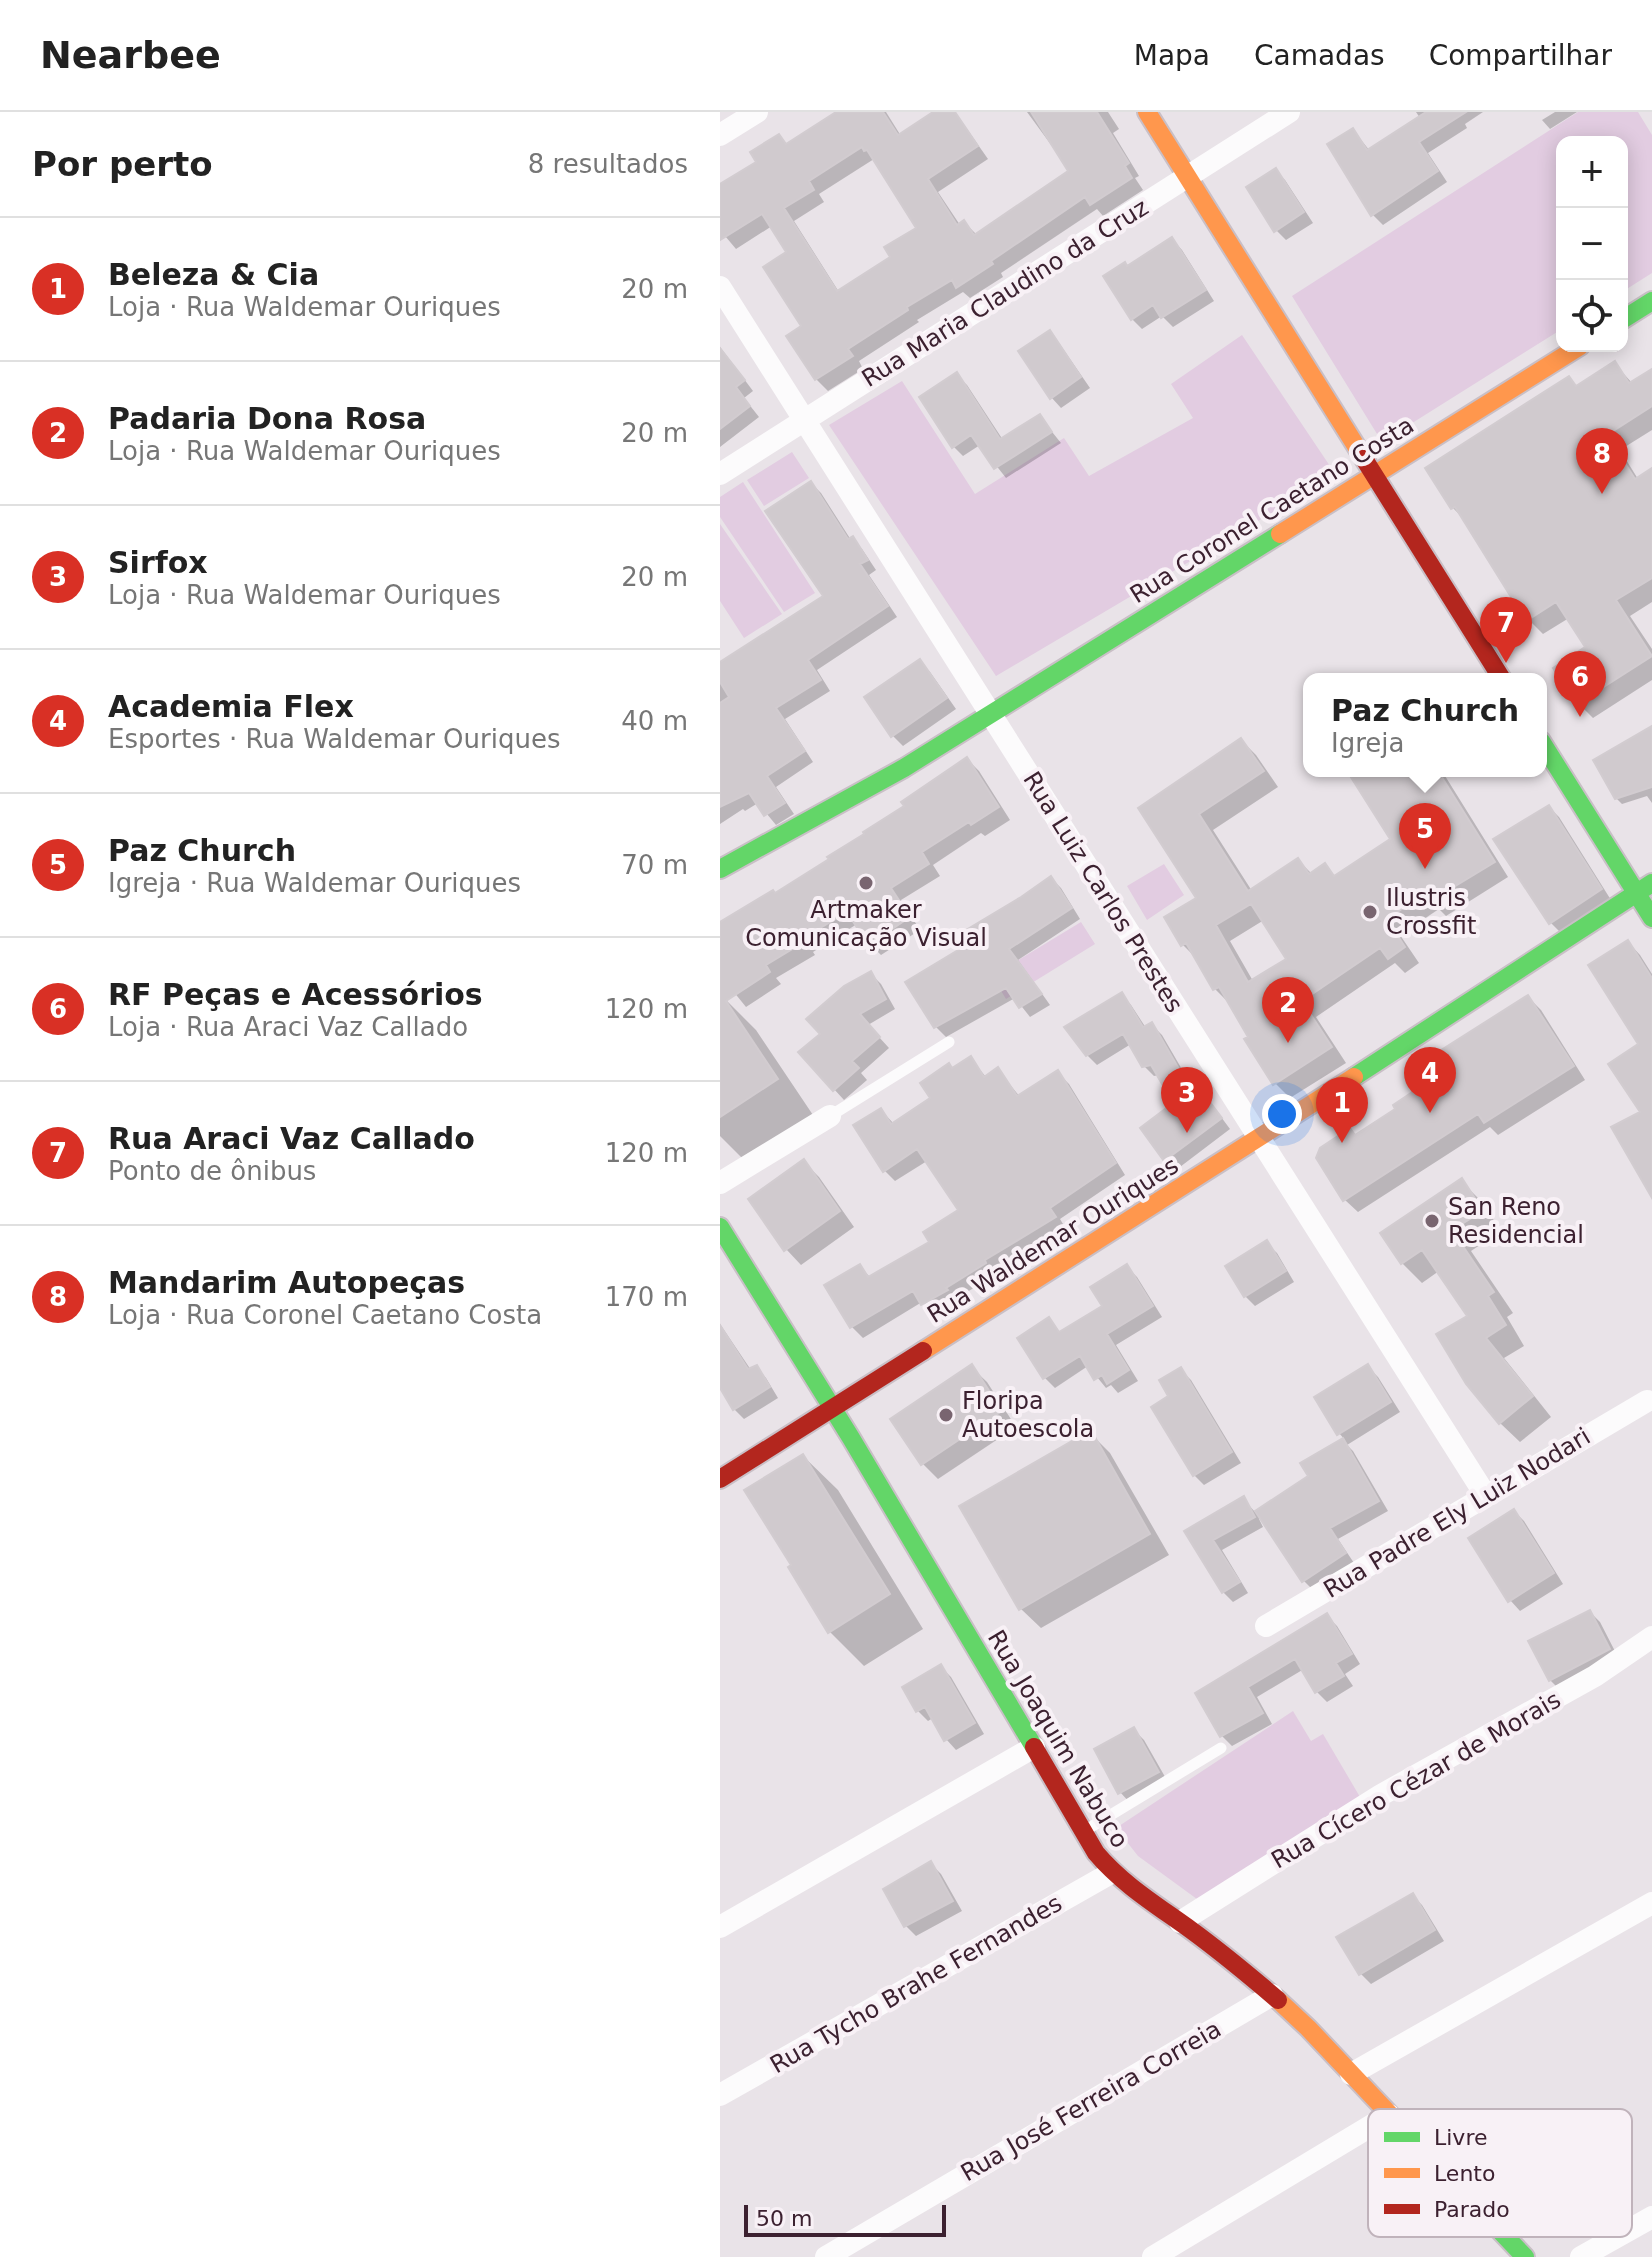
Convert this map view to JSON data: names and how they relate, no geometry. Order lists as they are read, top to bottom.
{
  "streets": {
    "main road": ["Rua Coronel Caetano Costa", "Rua Waldemar Ouriques", "Rua Joaquim Nabuco"],
    "street": [
      "Rua Maria Claudino da Cruz",
      "Rua Luiz Carlos Prestes",
      "Rua Padre Ely Luiz Nodari",
      "Rua Cícero Cézar de Morais",
      "Rua Tycho Brahe Fernandes",
      "Rua José Ferreira Correia"
    ]
  },
  "crossings": [
    ["Rua Maria Claudino da Cruz", "Rua Luiz Carlos Prestes"],
    ["Rua Coronel Caetano Costa", "Rua Luiz Carlos Prestes"],
    ["Rua Luiz Carlos Prestes", "Rua Waldemar Ouriques"],
    ["Rua Luiz Carlos Prestes", "Rua Padre Ely Luiz Nodari"],
    ["Rua Waldemar Ouriques", "Rua Joaquim Nabuco"],
    ["Rua Joaquim Nabuco", "Rua Cícero Cézar de Morais"],
    ["Rua Joaquim Nabuco", "Rua Tycho Brahe Fernandes"],
    ["Rua Joaquim Nabuco", "Rua José Ferreira Correia"]
  ],
  "places": [
    "Artmaker Comunicação Visual",
    "Ilustris Crossfit",
    "San Reno Residencial",
    "Floripa Autoescola"
  ],
  "legend": ["Livre", "Lento", "Parado"],
  "scale_bar": "50 m",
  "page": {
    "header": "Nearbee",
    "nav": ["Mapa", "Camadas", "Compartilhar"],
    "heading": ["Por perto", "8 resultados"],
    "map_buttons": ["+", "−"],
    "list": [
      {
        "mark": "1",
        "name": "Beleza & Cia",
        "note": "Loja · Rua Waldemar Ouriques",
        "value": "20 m"
      },
      {
        "mark": "2",
        "name": "Padaria Dona Rosa",
        "note": "Loja · Rua Waldemar Ouriques",
        "value": "20 m"
      },
      {
        "mark": "3",
        "name": "Sirfox",
        "note": "Loja · Rua Waldemar Ouriques",
        "value": "20 m"
      },
      {
        "mark": "4",
        "name": "Academia Flex",
        "note": "Esportes · Rua Waldemar Ouriques",
        "value": "40 m"
      },
      {
        "mark": "5",
        "name": "Paz Church",
        "note": "Igreja · Rua Waldemar Ouriques",
        "value": "70 m"
      },
      {
        "mark": "6",
        "name": "RF Peças e Acessórios",
        "note": "Loja · Rua Araci Vaz Callado",
        "value": "120 m"
      },
      {
        "mark": "7",
        "name": "Rua Araci Vaz Callado",
        "note": "Ponto de ônibus",
        "value": "120 m"
      },
      {
        "mark": "8",
        "name": "Mandarim Autopeças",
        "note": "Loja · Rua Coronel Caetano Costa",
        "value": "170 m"
      }
    ],
    "pins": [
      "8",
      "7",
      "6",
      "5",
      "2",
      "4",
      "3",
      "1"
    ],
    "popup": ["Paz Church", "Igreja"],
    "scale": "50 m"
  }
}
